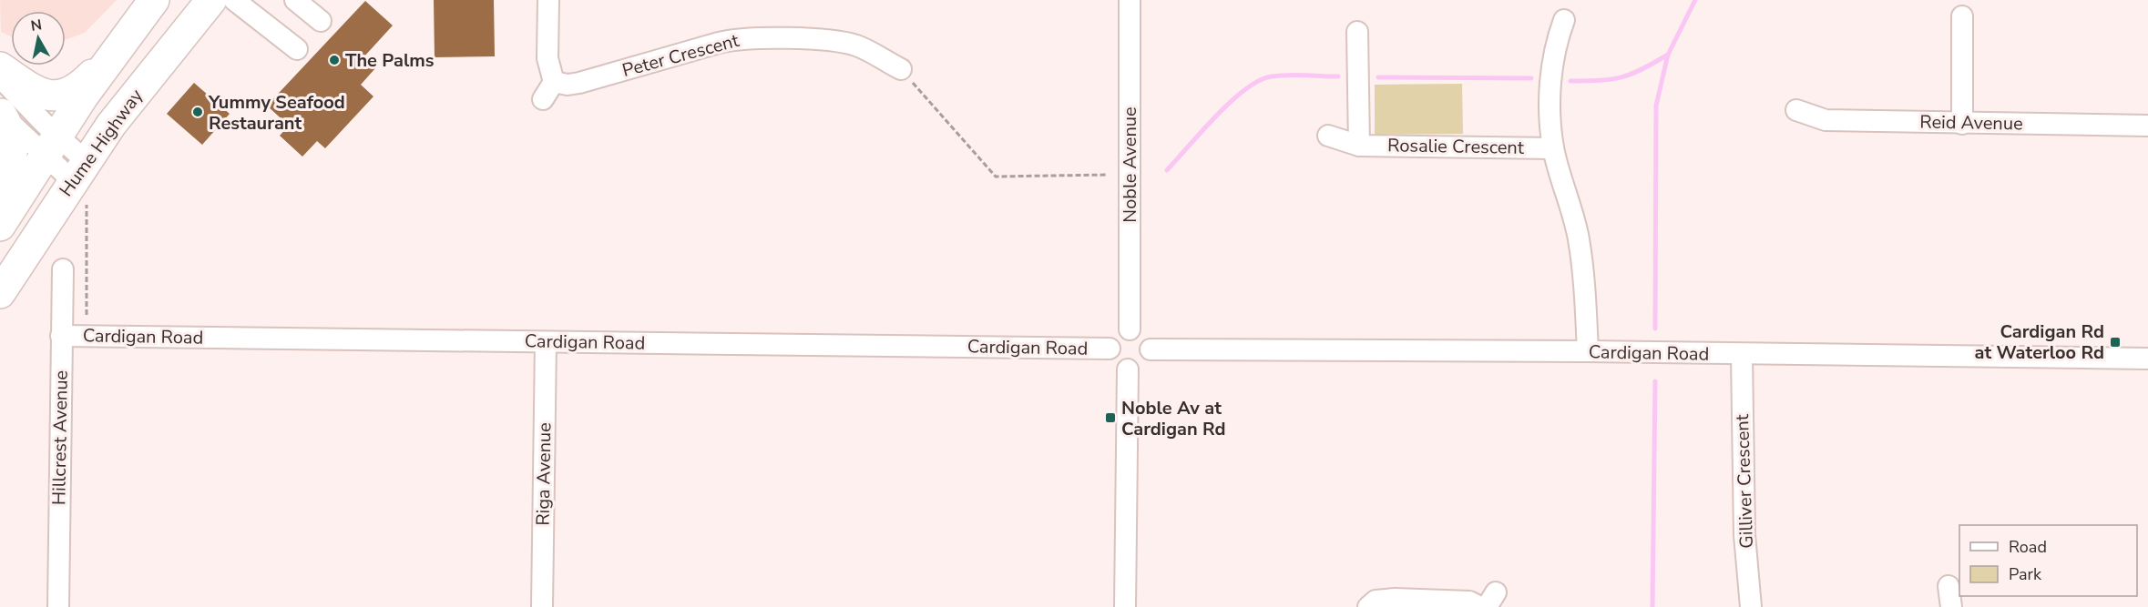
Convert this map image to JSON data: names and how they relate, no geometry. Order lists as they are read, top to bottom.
{
  "streets": {
    "highway": ["Hume Highway"],
    "street": [
      "Peter Crescent",
      "Reid Avenue",
      "Rosalie Crescent",
      "Noble Avenue",
      "Cardigan Road",
      "Hillcrest Avenue",
      "Riga Avenue",
      "Gilliver Crescent"
    ]
  },
  "crossings": [
    ["Noble Avenue", "Cardigan Road"],
    ["Cardigan Road", "Hillcrest Avenue"],
    ["Cardigan Road", "Riga Avenue"],
    ["Cardigan Road", "Gilliver Crescent"]
  ],
  "places": {
    "other": ["The Palms", "Yummy Seafood Restaurant"],
    "transit": ["Cardigan Rd at Waterloo Rd", "Noble Av at Cardigan Rd"]
  },
  "legend": ["Road", "Park"],
  "north": "top"
}
